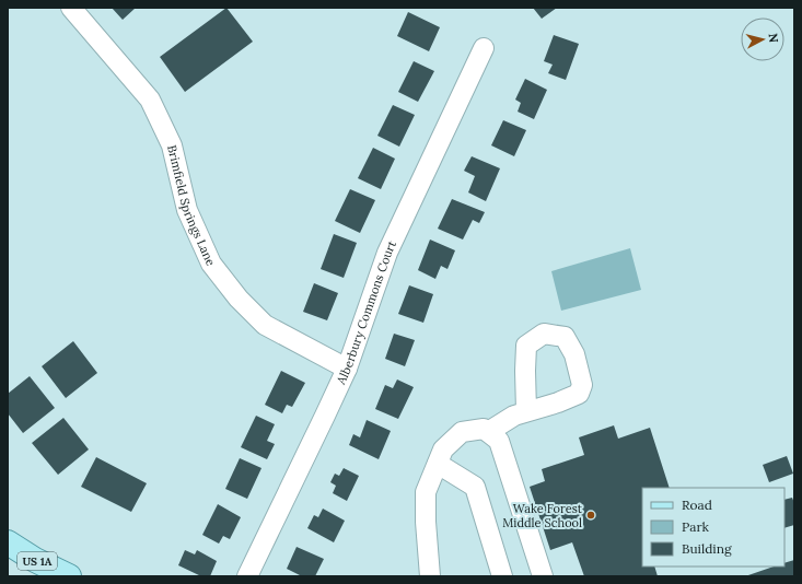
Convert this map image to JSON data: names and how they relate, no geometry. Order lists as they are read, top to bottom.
{
  "streets": {
    "main road": ["US 1A"],
    "street": ["Brimfield Springs Lane", "Alberbury Commons Court"]
  },
  "crossings": [
    ["Brimfield Springs Lane", "Alberbury Commons Court"]
  ],
  "places": ["Wake Forest Middle School"],
  "legend": ["Road", "Park", "Building"],
  "north": "right"
}
